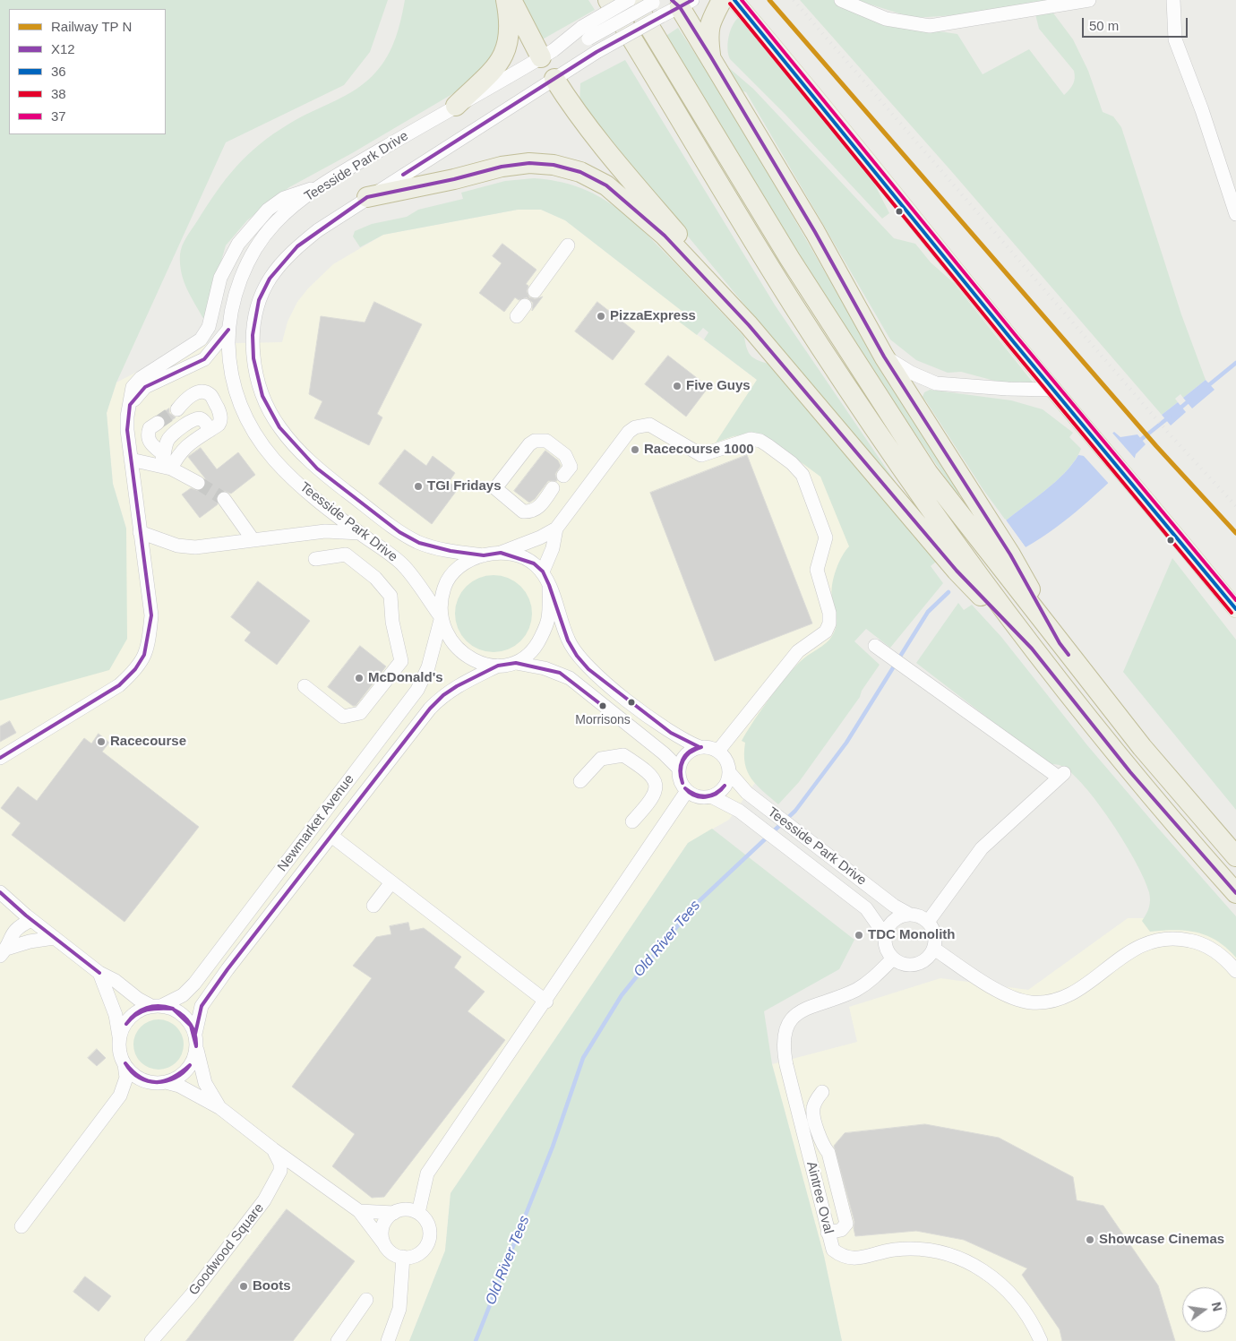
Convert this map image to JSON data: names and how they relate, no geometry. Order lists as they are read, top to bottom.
{
  "streets": {
    "street": [
      "Teesside Park Drive",
      "Newmarket Avenue",
      "Aintree Oval",
      "Goodwood Square"
    ]
  },
  "crossings": [
    ["Teesside Park Drive", "Newmarket Avenue"],
    ["Teesside Park Drive", "Aintree Oval"]
  ],
  "water": ["Old River Tees"],
  "places": [
    "PizzaExpress",
    "Five Guys",
    "Racecourse 1000",
    "TGI Fridays",
    "McDonald's",
    "Morrisons",
    "Racecourse",
    "TDC Monolith",
    "Showcase Cinemas",
    "Boots"
  ],
  "lines": [
    "transit line X12",
    "transit line 36",
    "transit line 37",
    "transit line 38"
  ],
  "legend": [
    "Railway TP N",
    "X12",
    "36",
    "38",
    "37"
  ],
  "scale_bar": "50 m",
  "north": "right"
}
